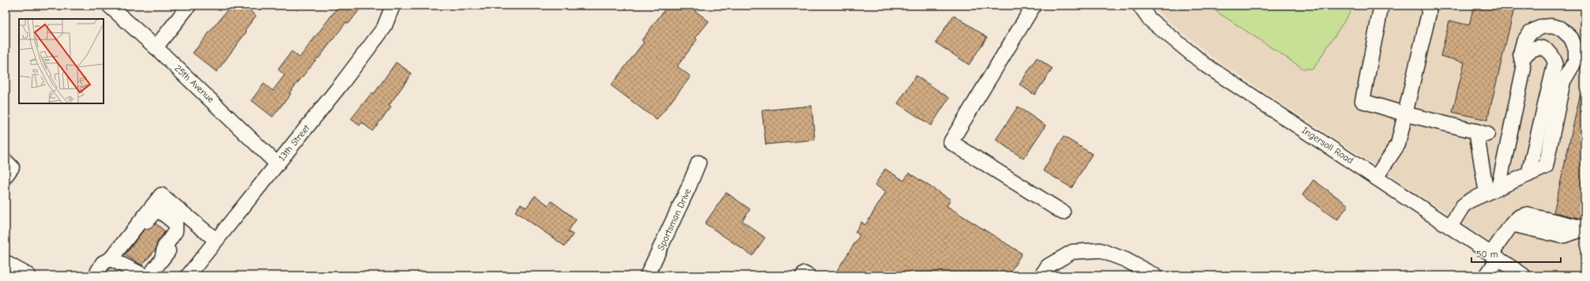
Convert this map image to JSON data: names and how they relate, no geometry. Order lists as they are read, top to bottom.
{
  "streets": {
    "street": [
      "25th Avenue",
      "13th Street",
      "Ingersoll Road",
      "Sportsman Drive"
    ]
  },
  "crossings": [
    ["25th Avenue", "13th Street"]
  ],
  "scale_bar": "50 m"
}
